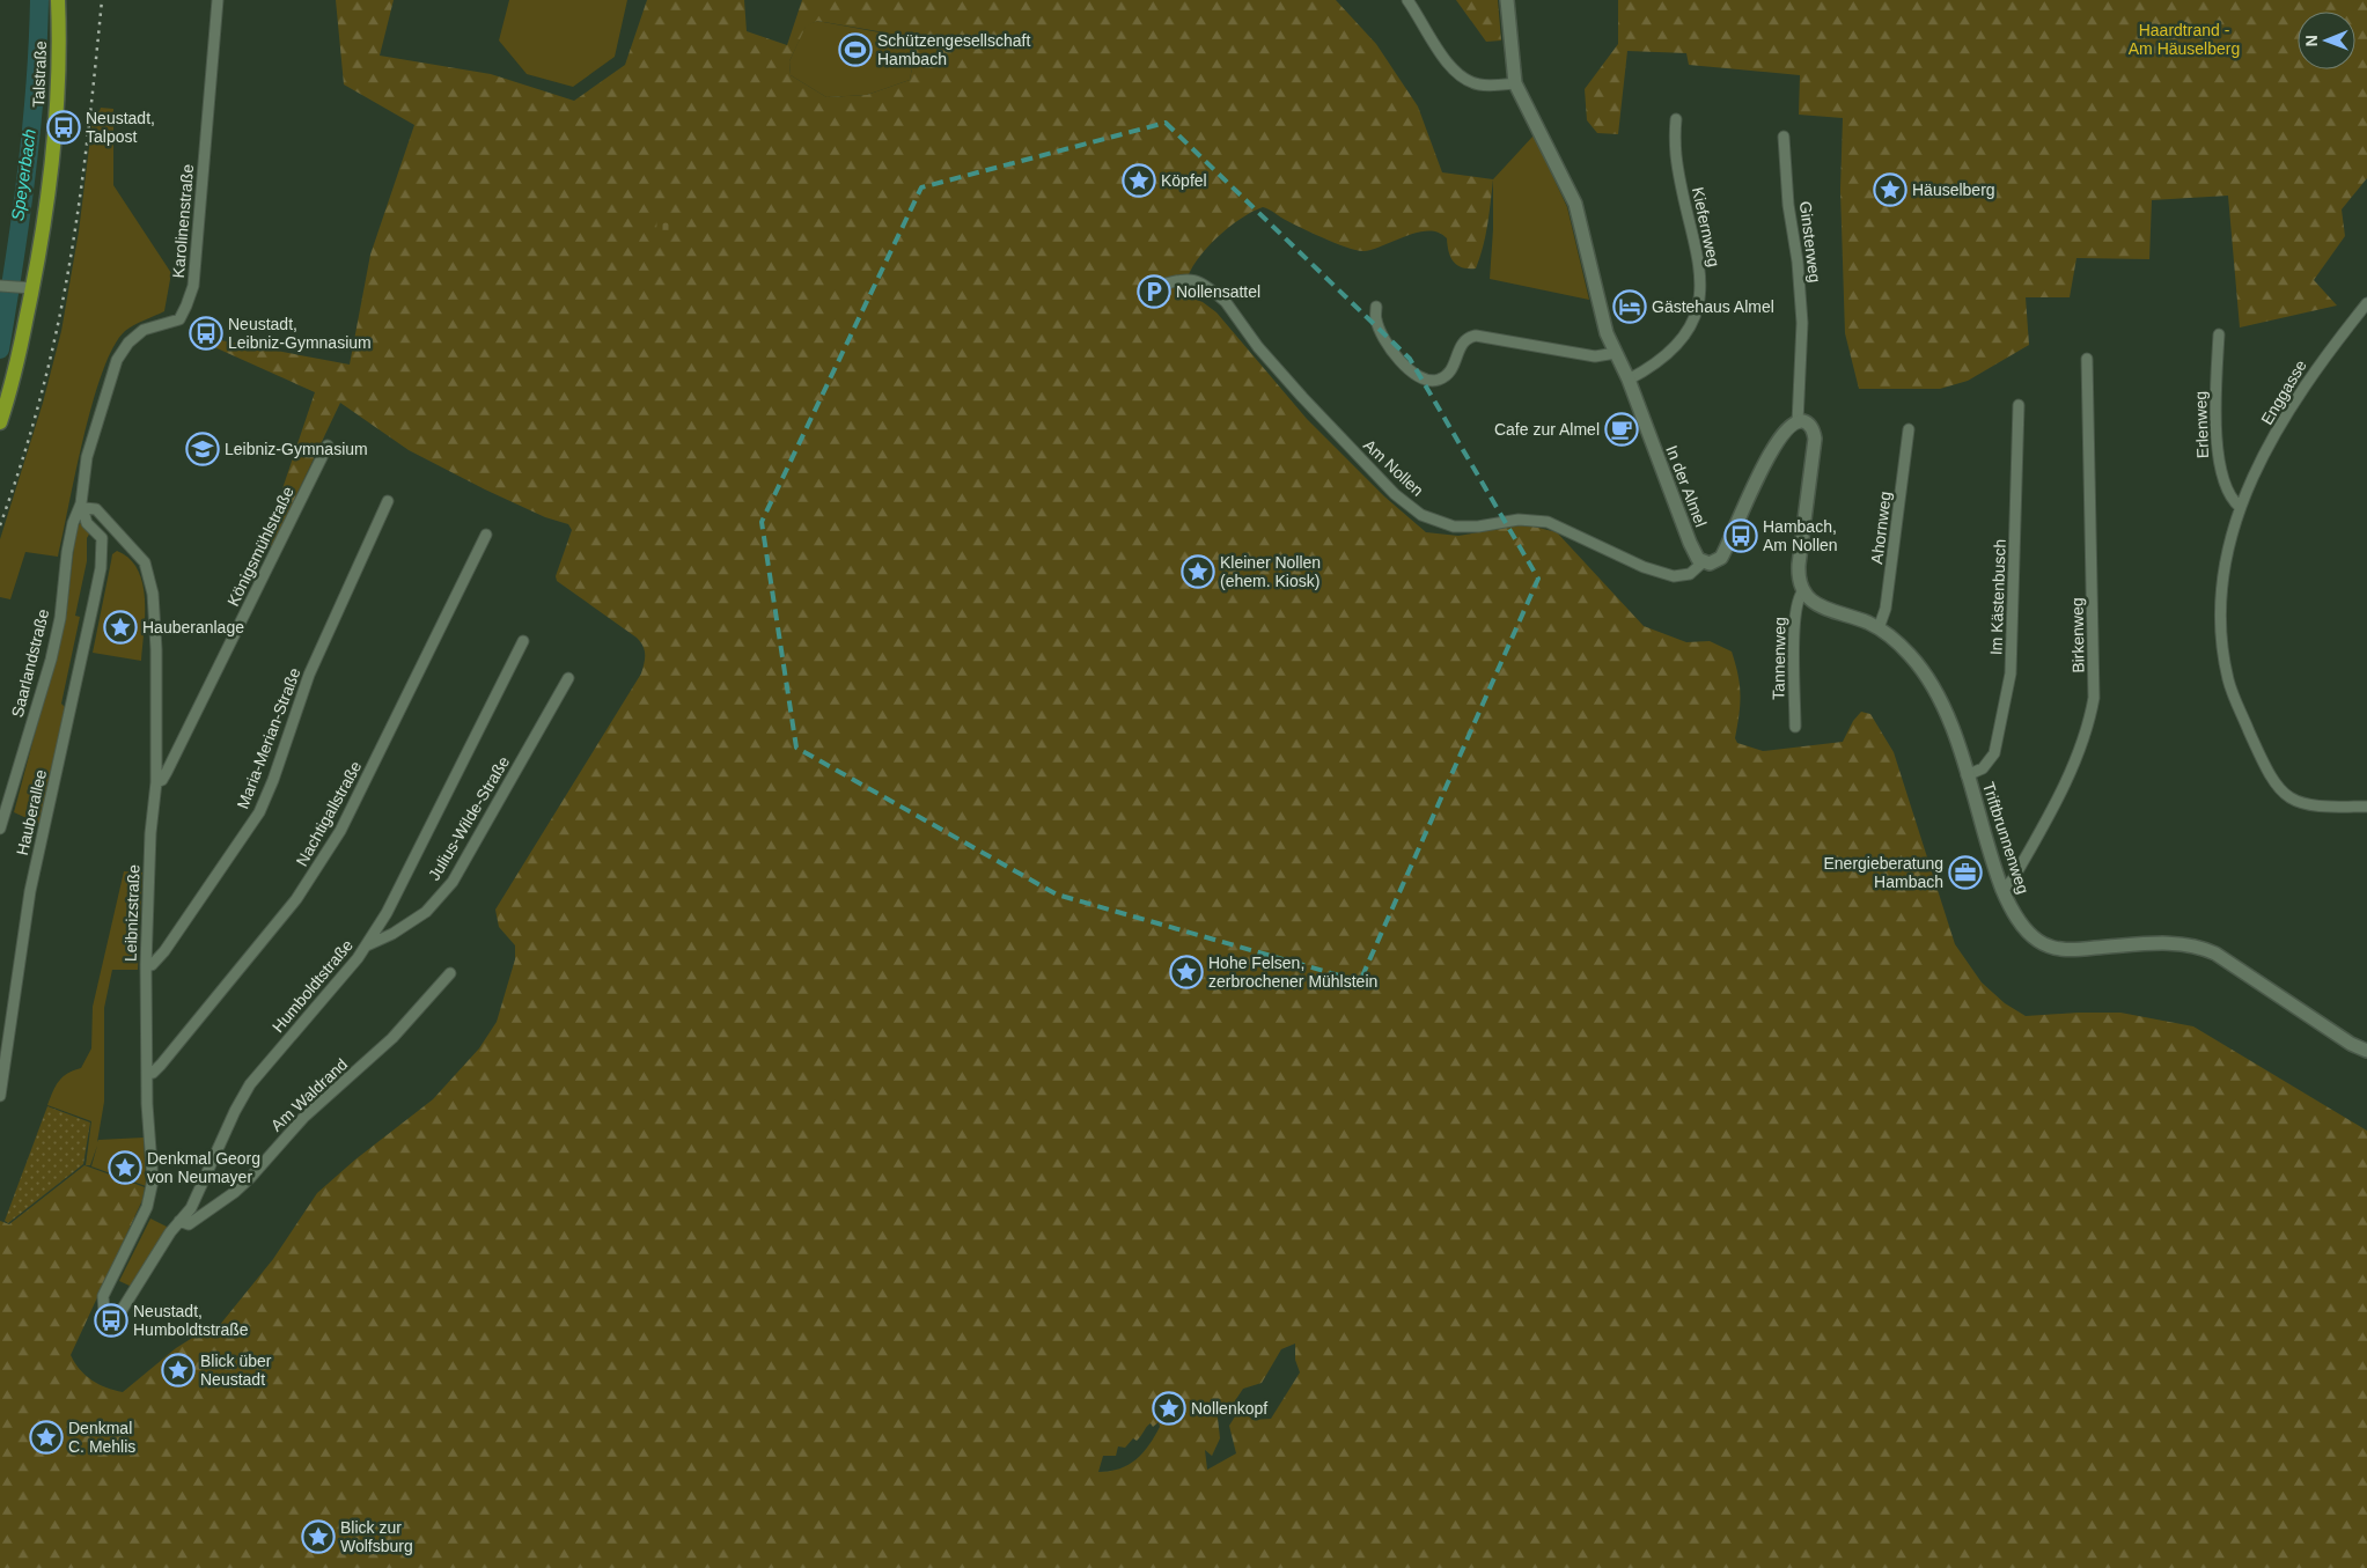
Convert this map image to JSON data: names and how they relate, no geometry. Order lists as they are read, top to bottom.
{
  "streets": {
    "main road": ["Talstraße"],
    "street": [
      "Karolinenstraße",
      "Kiefernweg",
      "Ginsterweg",
      "Enggasse",
      "Erlenweg",
      "Am Nollen",
      "In der Almel",
      "Ahornweg",
      "Königsmühlstraße",
      "Im Kästenbusch",
      "Birkenweg",
      "Tannenweg",
      "Saarlandstraße",
      "Maria-Merian-Straße",
      "Hauberallee",
      "Nachtigallstraße",
      "Julius-Wilde-Straße",
      "Triftbrunnenweg",
      "Leibnizstraße",
      "Humboldtstraße",
      "Am Waldrand"
    ]
  },
  "crossings": [
    ["Karolinenstraße", "Saarlandstraße"],
    ["Karolinenstraße", "Leibnizstraße"],
    ["Kiefernweg", "In der Almel"],
    ["Enggasse", "Erlenweg"],
    ["Am Nollen", "In der Almel"],
    ["Ahornweg", "Triftbrunnenweg"],
    ["Königsmühlstraße", "Leibnizstraße"],
    ["Im Kästenbusch", "Triftbrunnenweg"],
    ["Birkenweg", "Triftbrunnenweg"],
    ["Tannenweg", "Triftbrunnenweg"],
    ["Saarlandstraße", "Leibnizstraße"],
    ["Maria-Merian-Straße", "Leibnizstraße"],
    ["Nachtigallstraße", "Leibnizstraße"],
    ["Julius-Wilde-Straße", "Humboldtstraße"],
    ["Leibnizstraße", "Humboldtstraße"],
    ["Humboldtstraße", "Am Waldrand"]
  ],
  "water": ["Speyerbach"],
  "parks": ["Haardtrand - Am Häuselberg"],
  "places": {
    "sports": ["Schützengesellschaft Hambach"],
    "bus stop": [
      "Neustadt, Talpost",
      "Neustadt, Leibniz-Gymnasium",
      "Hambach, Am Nollen",
      "Neustadt, Humboldtstraße"
    ],
    "place": [
      "Köpfel",
      "Häuselberg",
      "Kleiner Nollen (ehem. Kiosk)",
      "Hauberanlage",
      "Hohe Felsen, zerbrochener Mühlstein",
      "Denkmal Georg von Neumayer",
      "Blick über Neustadt",
      "Nollenkopf",
      "Denkmal C. Mehlis",
      "Blick zur Wolfsburg"
    ],
    "parking": ["Nollensattel"],
    "hotel": ["Gästehaus Almel"],
    "cafe": ["Cafe zur Almel"],
    "school or university": ["Leibniz-Gymnasium"],
    "office": ["Energieberatung Hambach"]
  },
  "north": "left"
}
